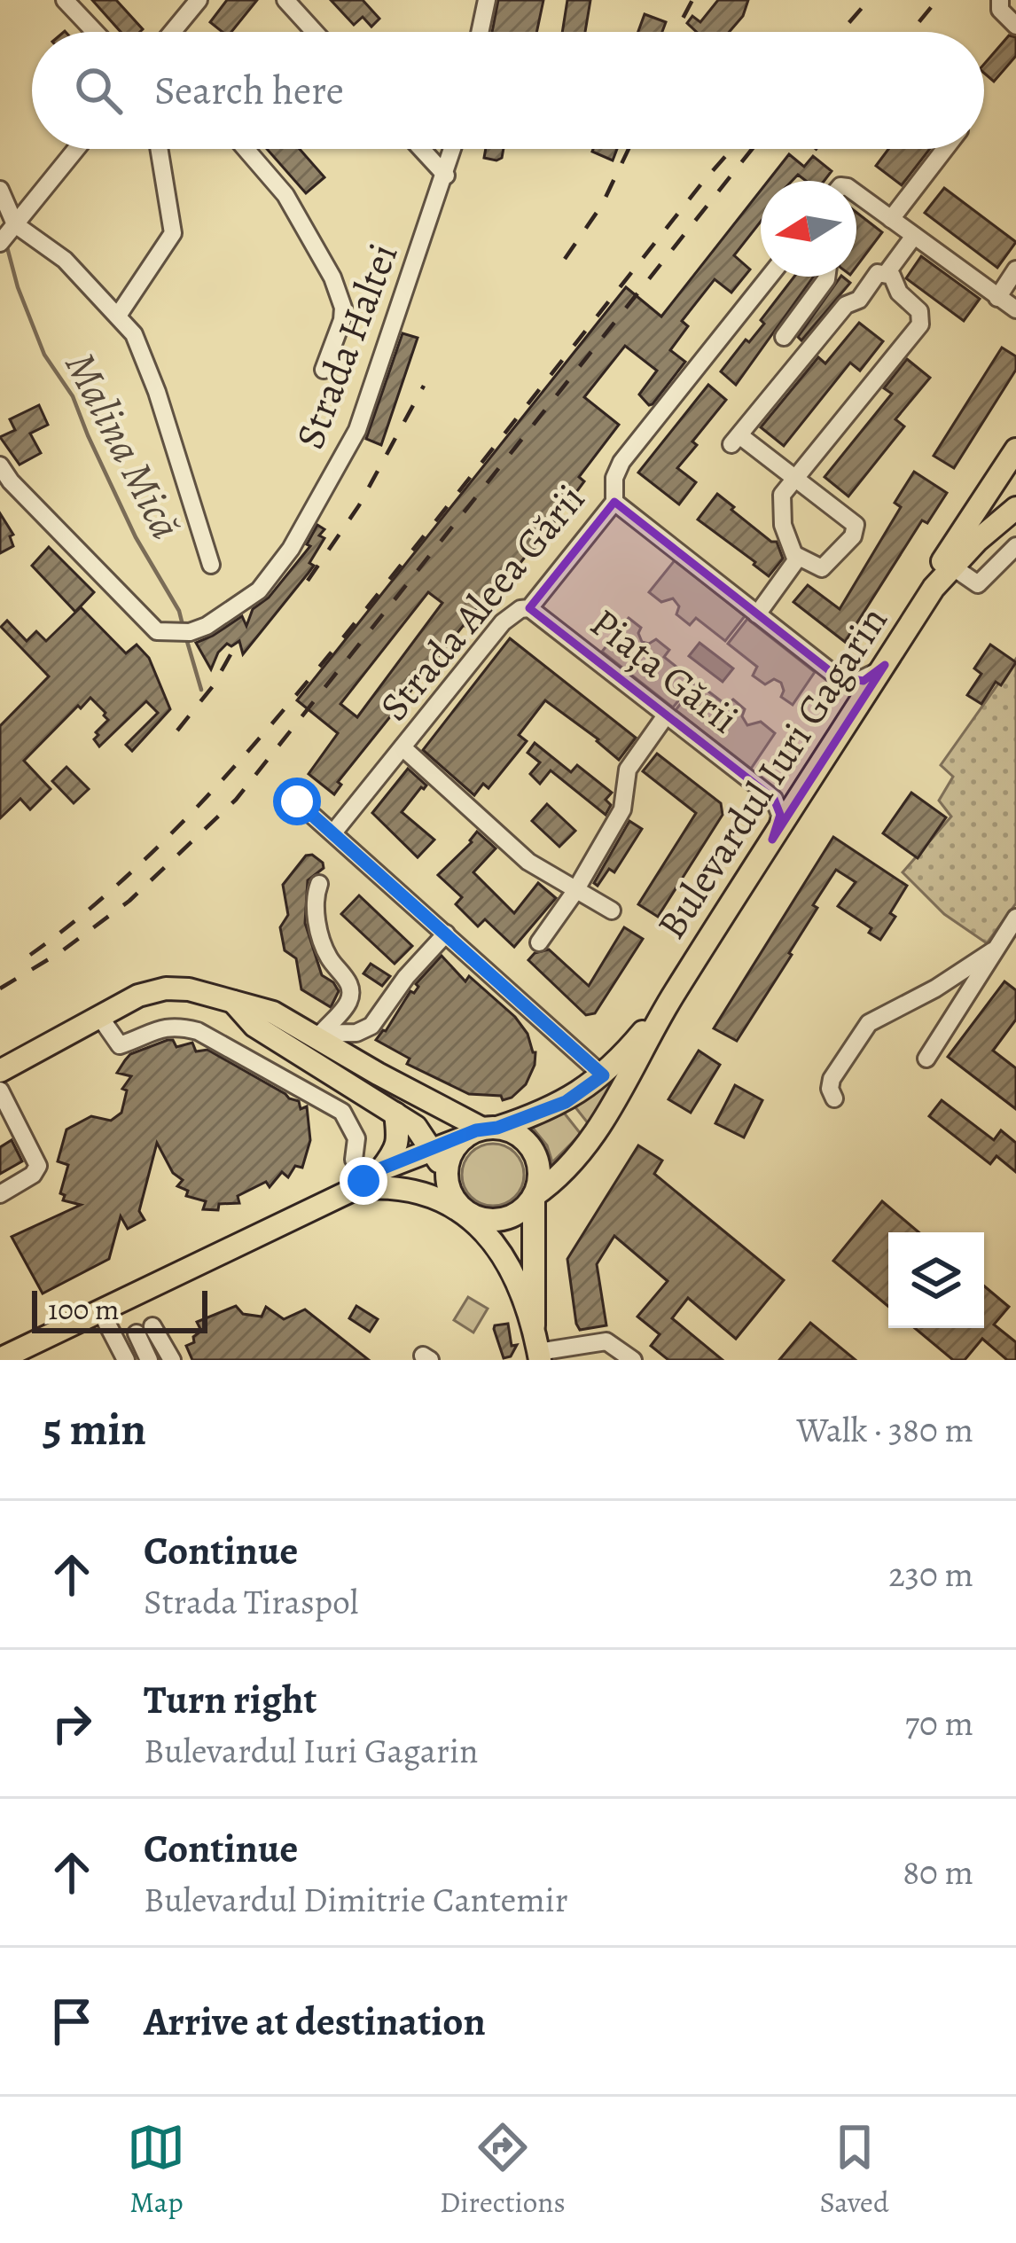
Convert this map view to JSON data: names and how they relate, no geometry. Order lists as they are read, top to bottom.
{
  "streets": {
    "main road": ["Bulevardul Iuri Gagarin"],
    "street": ["Strada Haltei", "Strada Aleea Gării", "Piața Gării"]
  },
  "crossings": [
    ["Strada Aleea Gării", "Piața Gării"],
    ["Piața Gării", "Bulevardul Iuri Gagarin"]
  ],
  "water": ["Malina Mică"],
  "scale_bar": "100 m",
  "north": "left",
  "page": {
    "search": "Search here",
    "scale": "100 m",
    "heading": ["5 min", "Walk · 380 m"],
    "list": [
      ["Continue", "Strada Tiraspol", "230 m"],
      ["Turn right", "Bulevardul Iuri Gagarin", "70 m"],
      ["Continue", "Bulevardul Dimitrie Cantemir", "80 m"],
      "Arrive at destination"
    ],
    "nav": ["Map", "Directions", "Saved"]
  }
}
